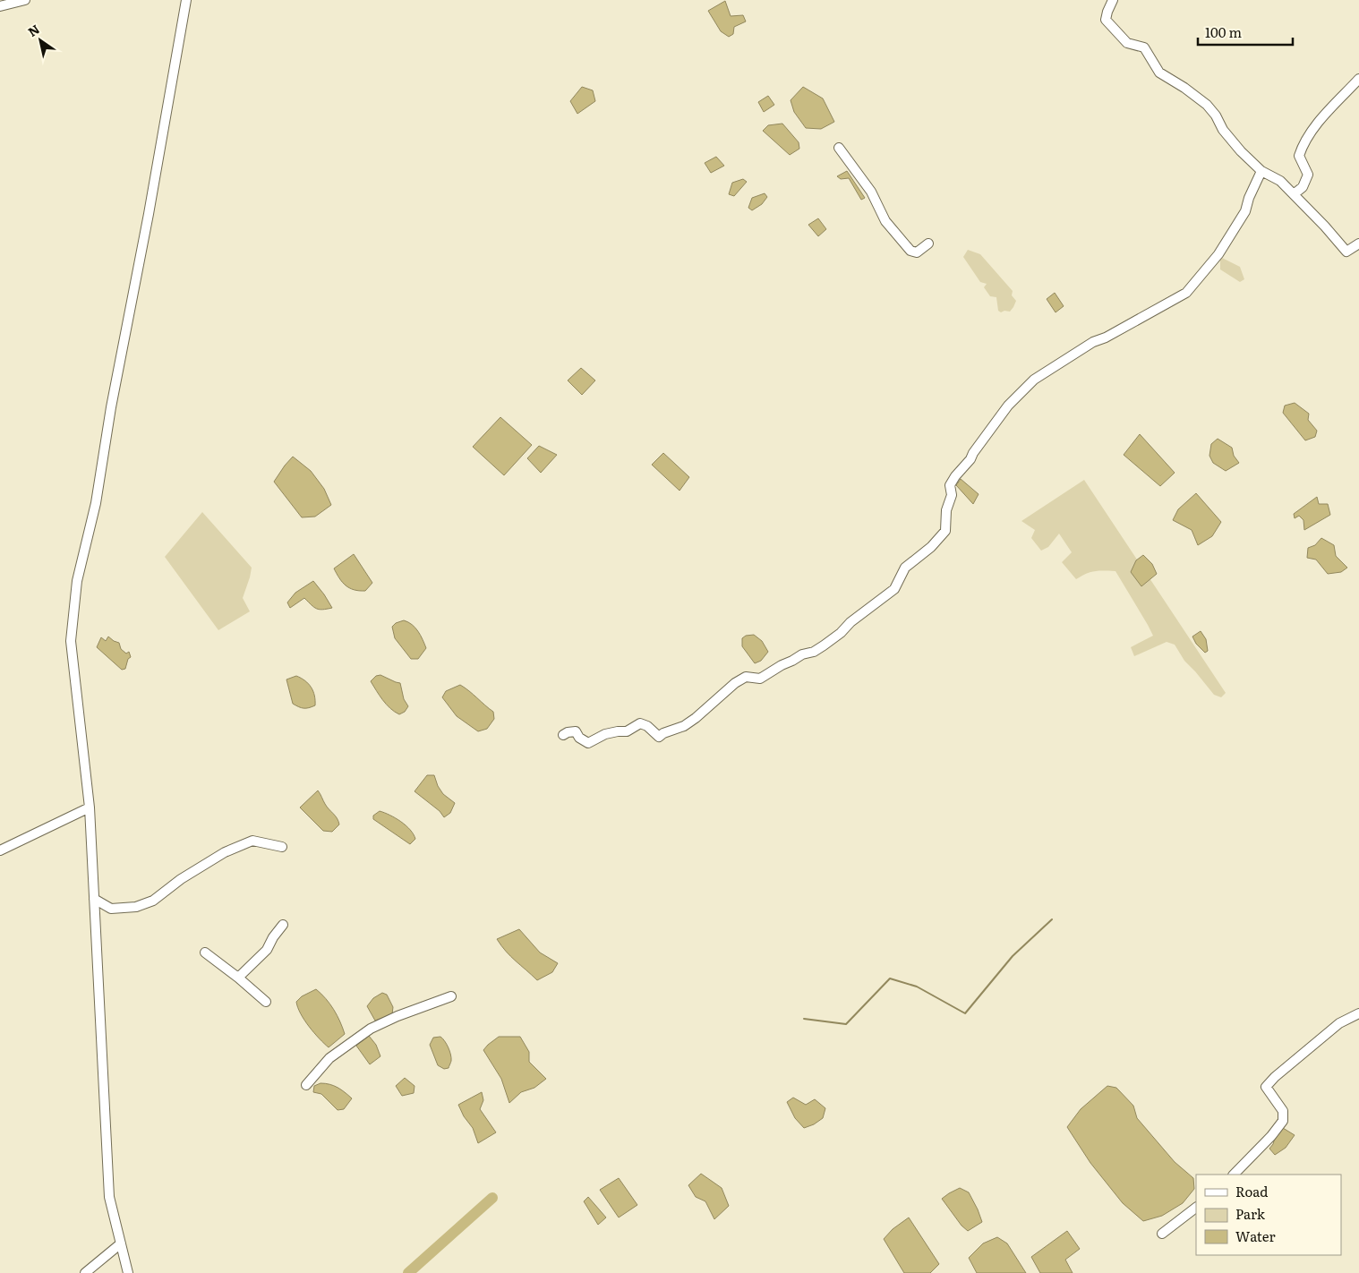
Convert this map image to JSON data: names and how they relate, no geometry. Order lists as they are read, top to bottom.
{
  "legend": ["Road", "Park", "Water"],
  "scale_bar": "100 m",
  "north": "top left"
}
